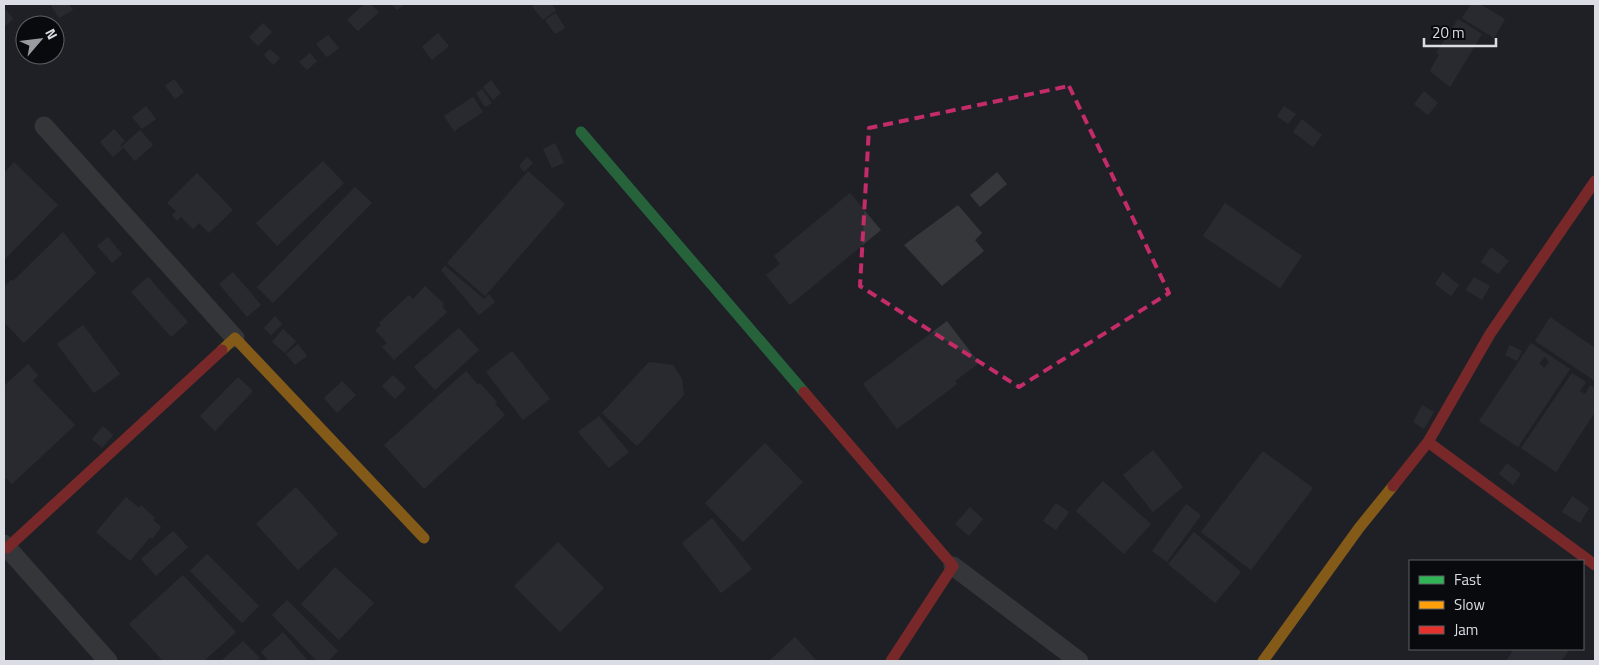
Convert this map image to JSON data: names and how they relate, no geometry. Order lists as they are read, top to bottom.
{
  "legend": ["Fast", "Slow", "Jam"],
  "scale_bar": "20 m",
  "north": "top right"
}
